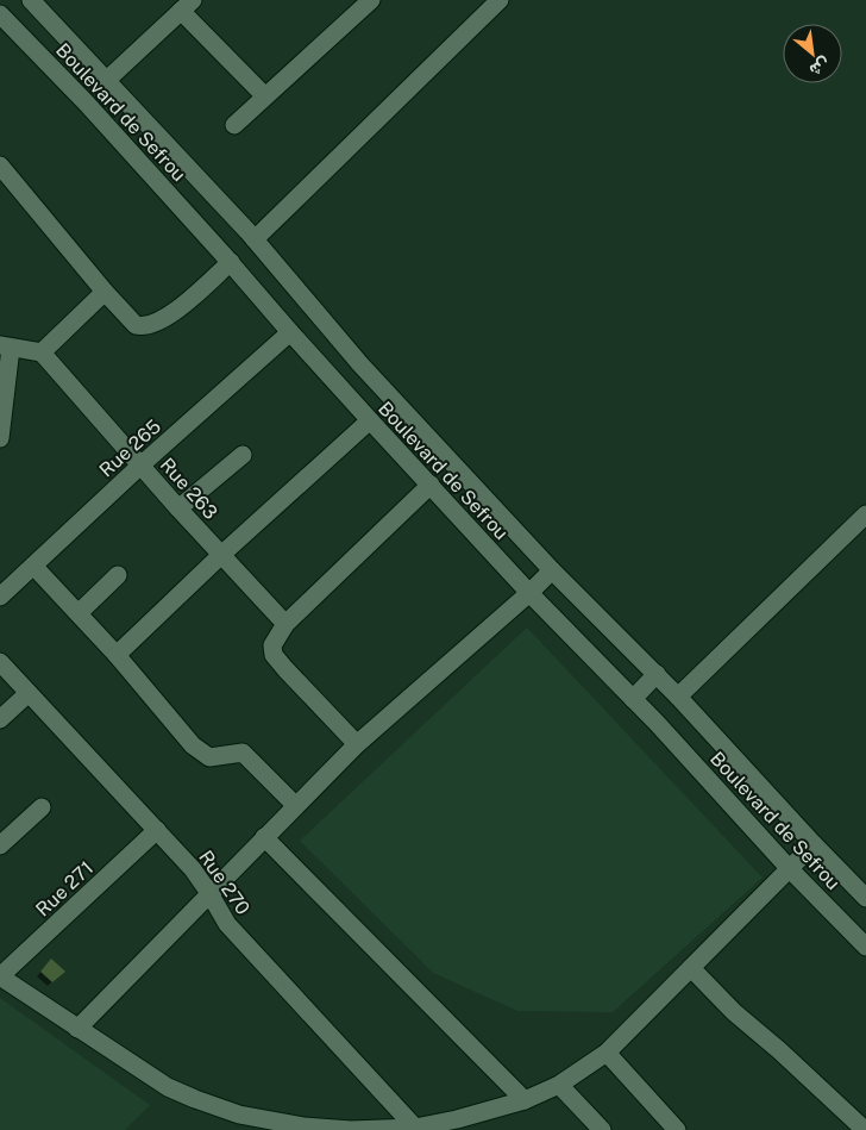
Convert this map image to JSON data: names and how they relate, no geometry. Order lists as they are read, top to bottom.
{
  "streets": {
    "street": [
      "Boulevard de Sefrou",
      "Rue 265",
      "Rue 263",
      "Rue 270",
      "Rue 271"
    ]
  },
  "crossings": [
    ["Boulevard de Sefrou", "Rue 265"],
    ["Rue 265", "Rue 263"],
    ["Rue 270", "Rue 271"]
  ],
  "north": "bottom right"
}
